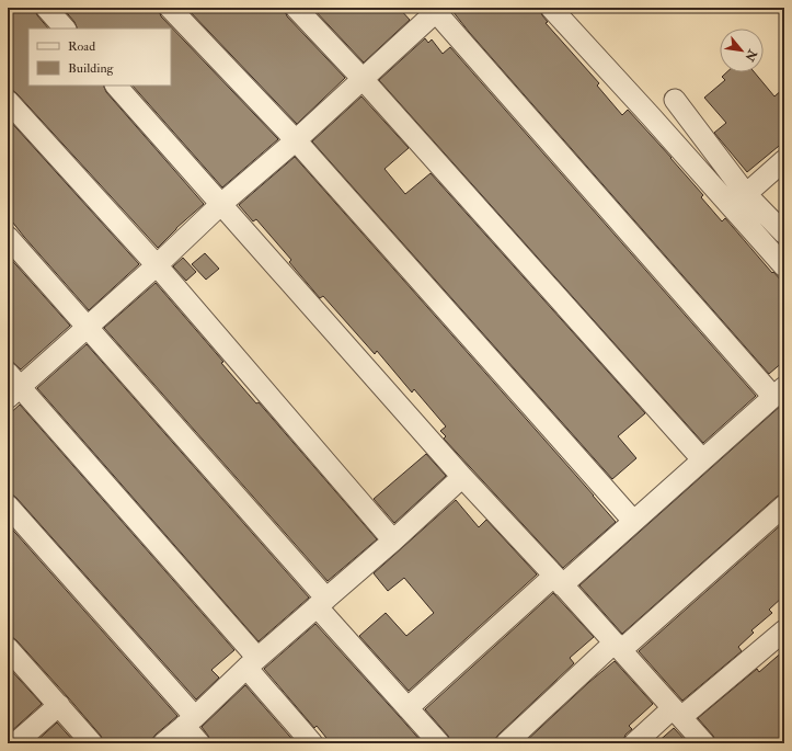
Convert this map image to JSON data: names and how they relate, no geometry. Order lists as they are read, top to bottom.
{
  "legend": ["Road", "Building"],
  "north": "bottom right"
}
